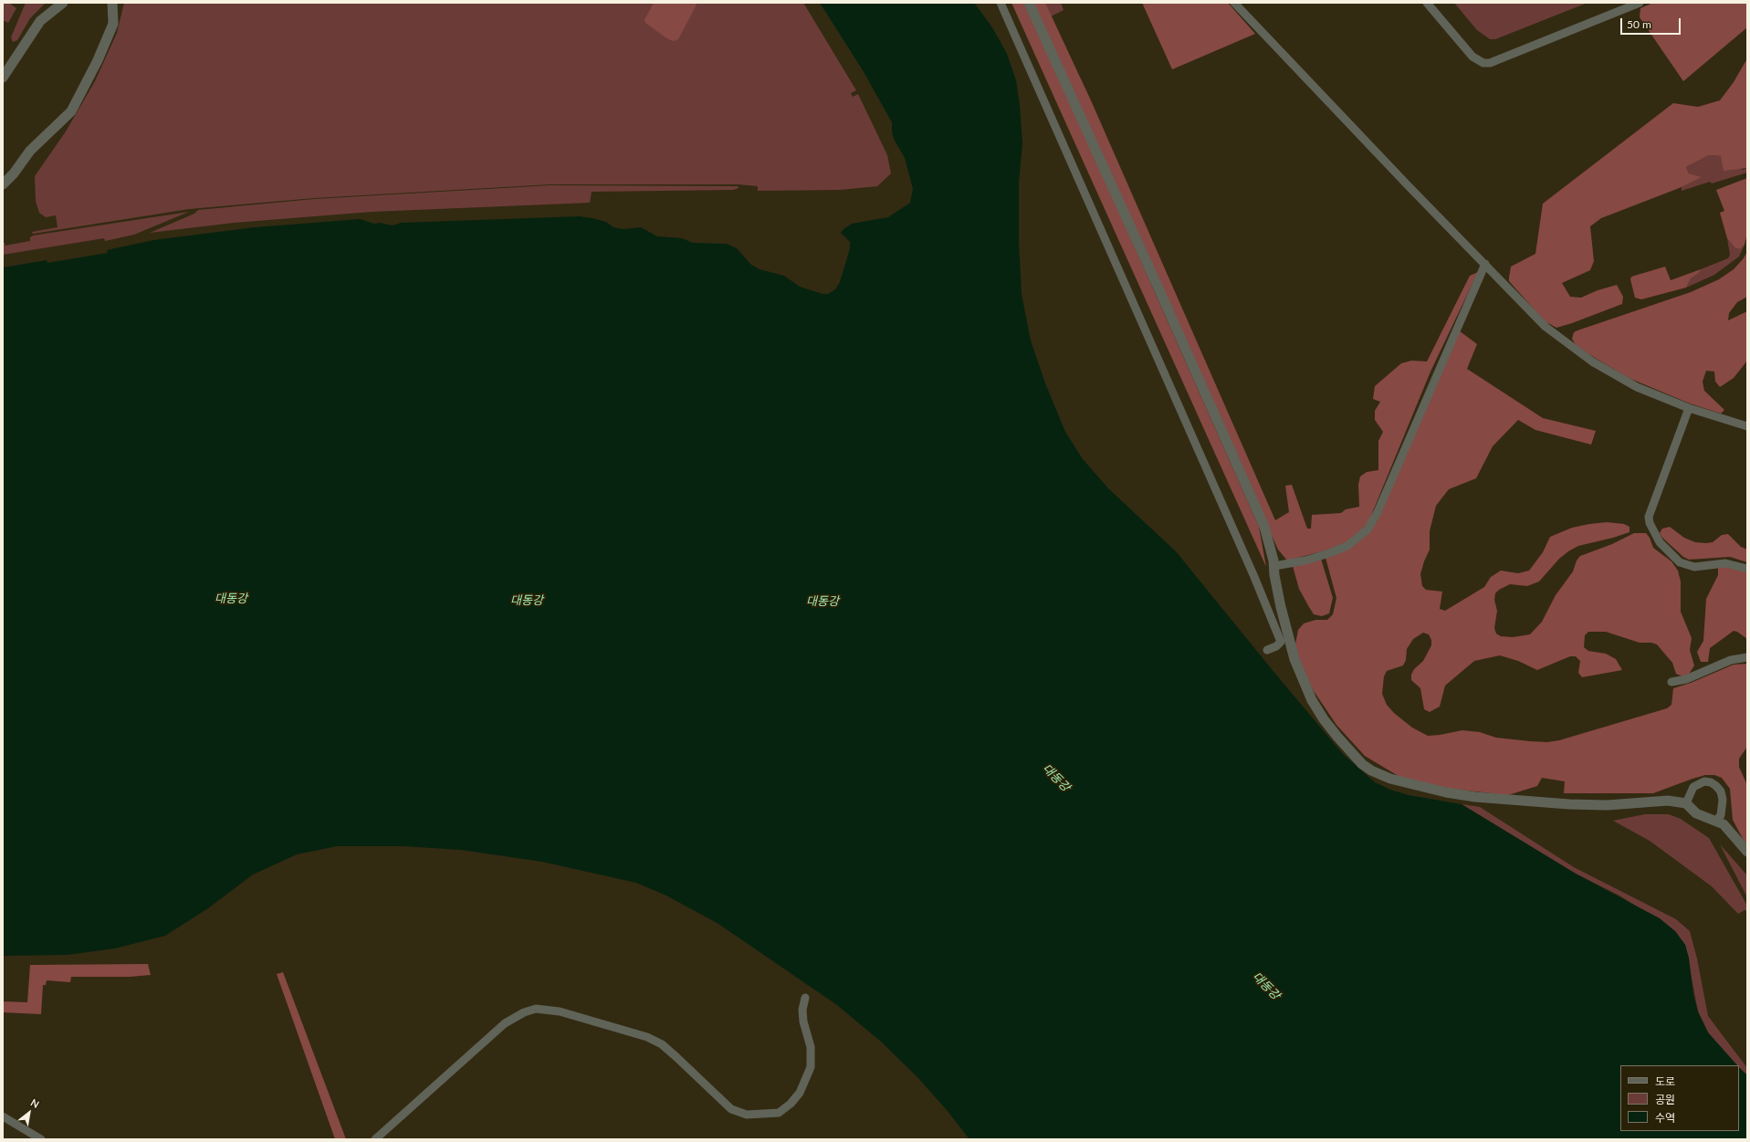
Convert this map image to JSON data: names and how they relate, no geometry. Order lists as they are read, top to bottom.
{
  "water": ["대동강"],
  "legend": ["도로", "공원", "수역"],
  "scale_bar": "50 m",
  "north": "top right"
}
